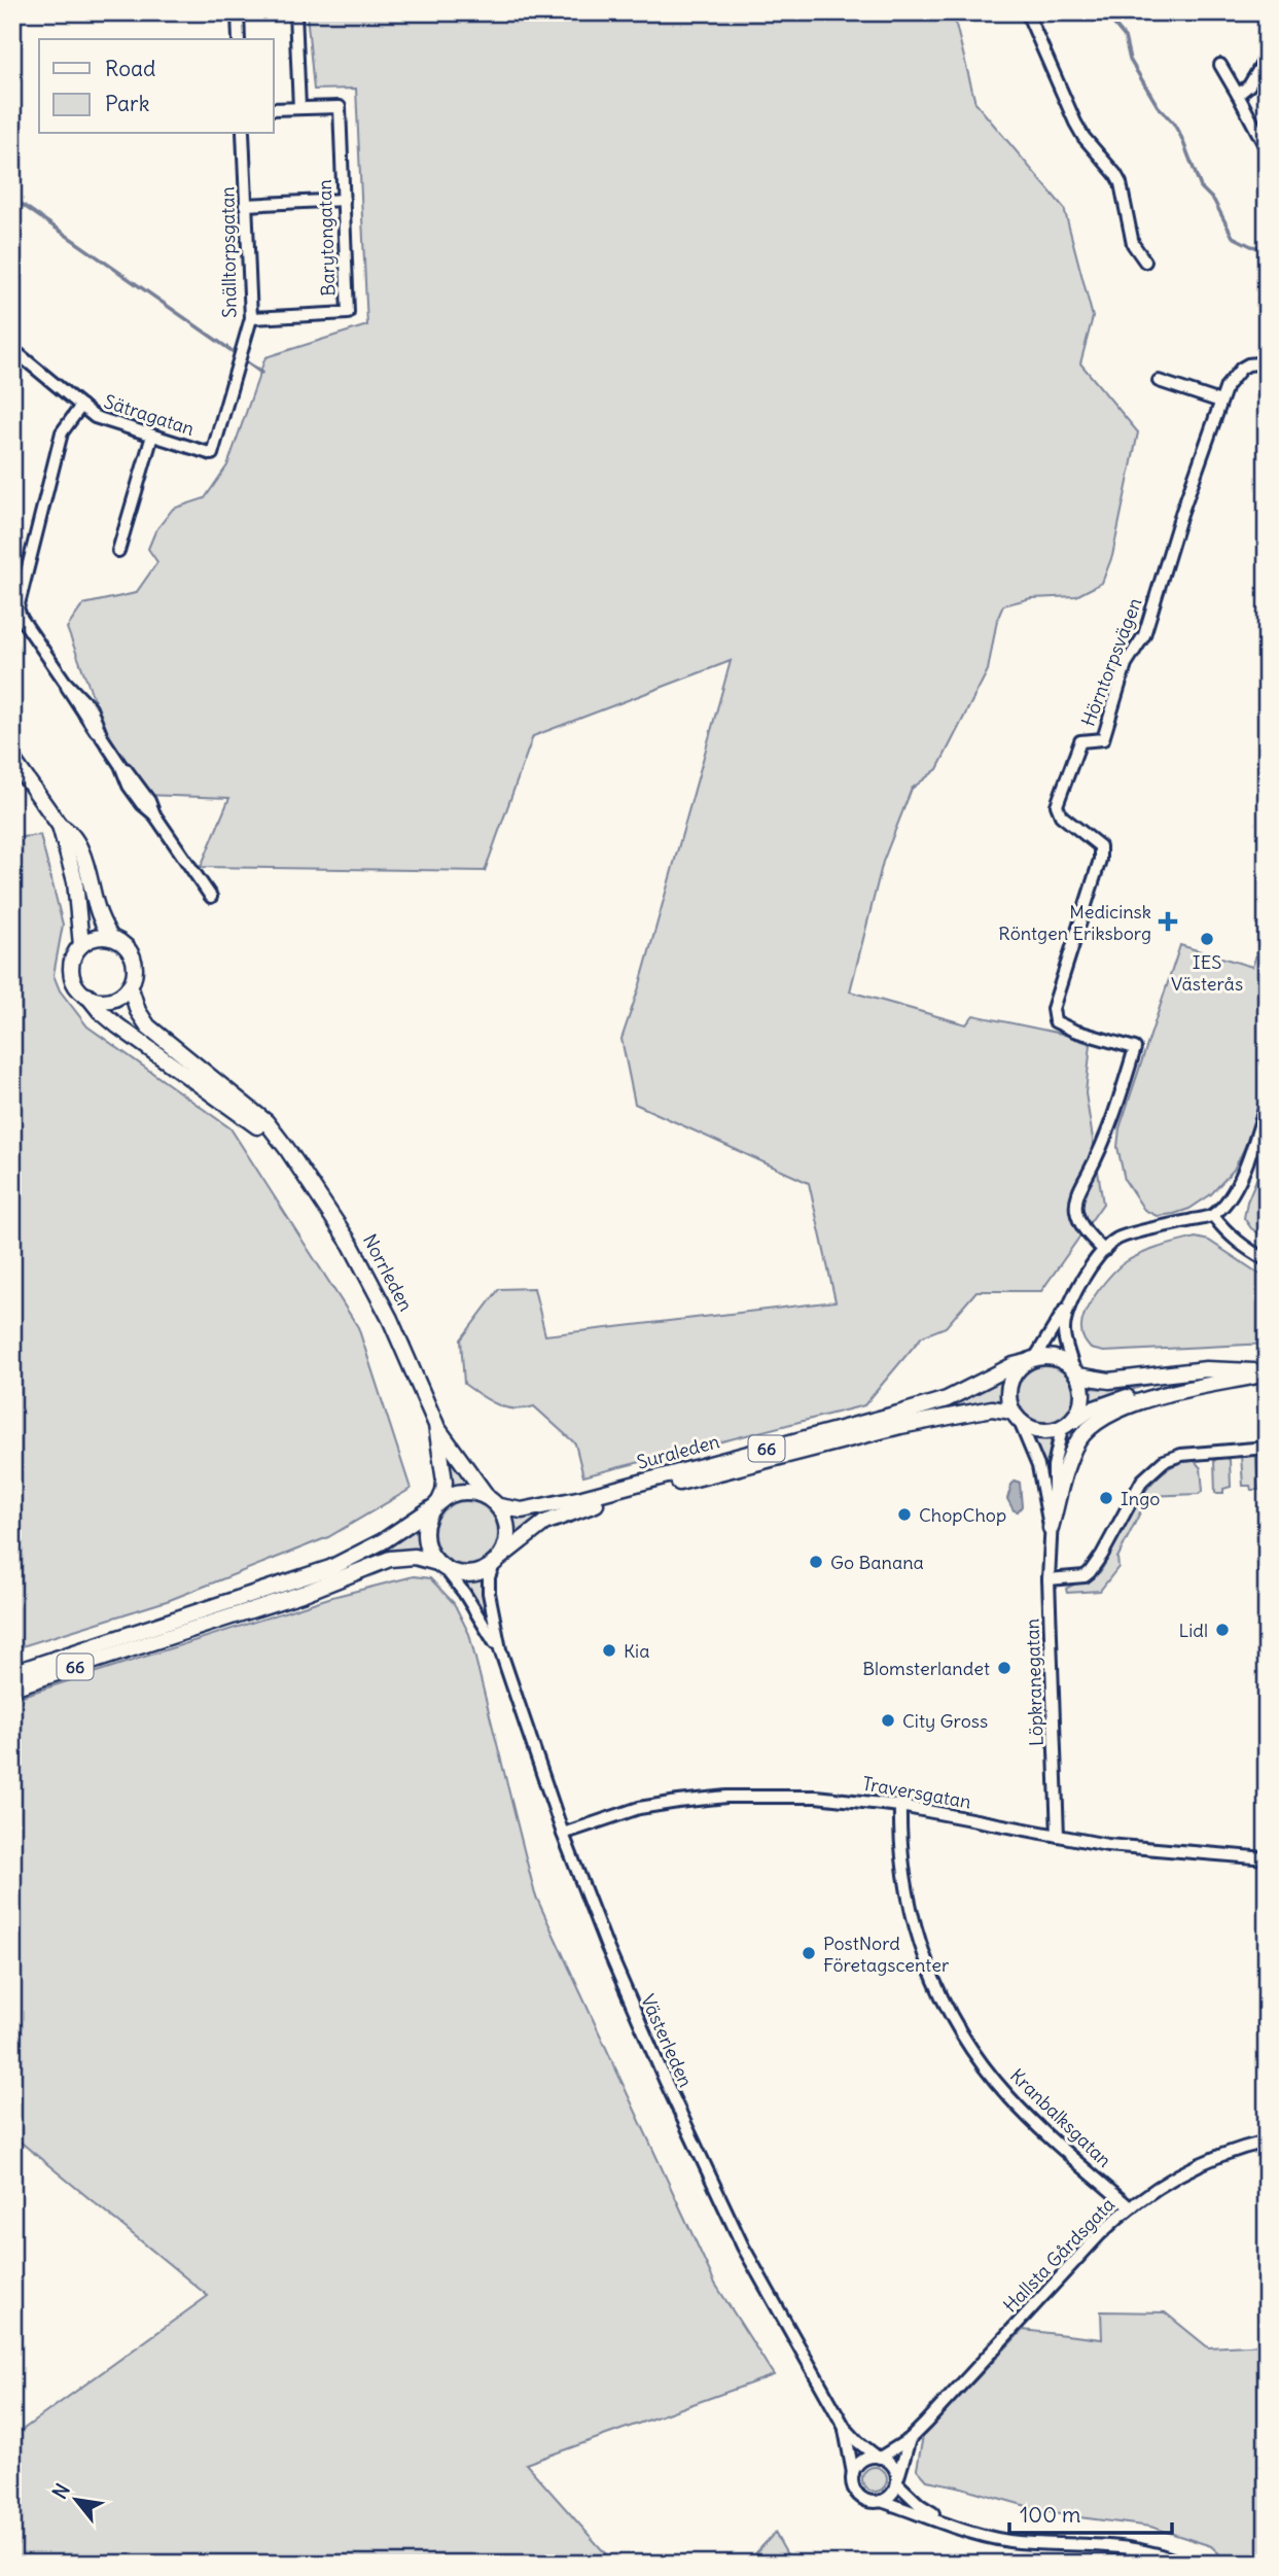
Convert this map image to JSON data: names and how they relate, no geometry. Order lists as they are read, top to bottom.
{
  "streets": {
    "main road": ["Norrleden", "66", "Suraleden"],
    "street": [
      "Barytongatan",
      "Snälltorpsgatan",
      "Sätragatan",
      "Hörntorpsvägen",
      "Löpkranegatan",
      "Traversgatan",
      "Västerleden",
      "Kranbalksgatan",
      "Hallsta Gårdsgata"
    ]
  },
  "crossings": [
    ["Barytongatan", "Snälltorpsgatan"],
    ["Snälltorpsgatan", "Sätragatan"],
    ["Norrleden", "66"],
    ["Norrleden", "Suraleden"],
    ["Norrleden", "Västerleden"],
    ["66", "Suraleden"],
    ["66", "Löpkranegatan"],
    ["66", "Västerleden"],
    ["Suraleden", "Löpkranegatan"],
    ["Suraleden", "Västerleden"],
    ["Löpkranegatan", "Traversgatan"],
    ["Traversgatan", "Västerleden"],
    ["Traversgatan", "Kranbalksgatan"],
    ["Västerleden", "Hallsta Gårdsgata"],
    ["Kranbalksgatan", "Hallsta Gårdsgata"]
  ],
  "places": {
    "health": ["Medicinsk Röntgen Eriksborg"],
    "other": [
      "IES Västerås",
      "Ingo",
      "ChopChop",
      "Go Banana",
      "Lidl",
      "Kia",
      "Blomsterlandet",
      "City Gross",
      "PostNord Företagscenter"
    ]
  },
  "legend": ["Road", "Park"],
  "scale_bar": "100 m",
  "north": "top left"
}
